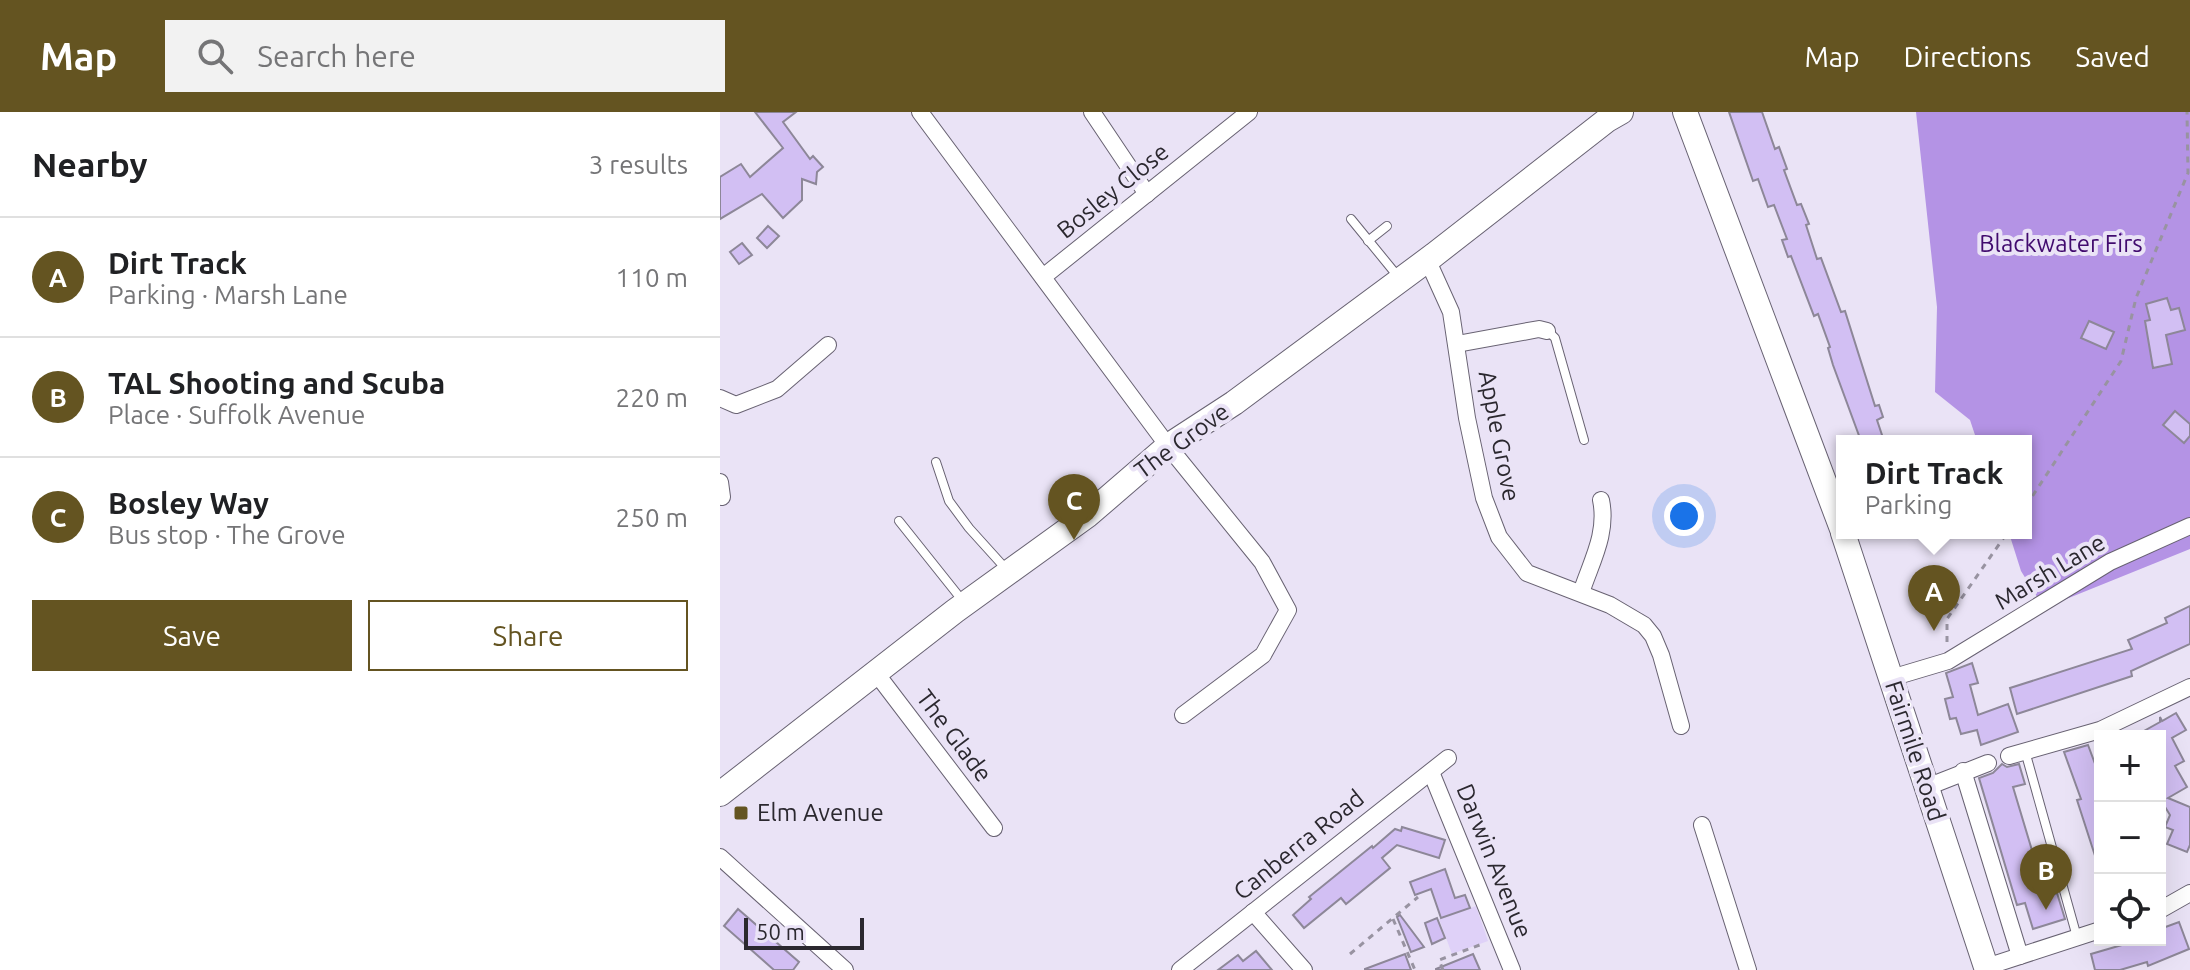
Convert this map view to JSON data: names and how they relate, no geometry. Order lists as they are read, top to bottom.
{
  "streets": {
    "street": [
      "Bosley Close",
      "Apple Grove",
      "The Grove",
      "Marsh Lane",
      "The Glade",
      "Fairmile Road",
      "Canberra Road",
      "Darwin Avenue"
    ]
  },
  "crossings": [
    ["Apple Grove", "The Grove"],
    ["The Grove", "The Glade"],
    ["Marsh Lane", "Fairmile Road"],
    ["Canberra Road", "Darwin Avenue"]
  ],
  "parks": ["Blackwater Firs"],
  "places": {
    "transit": ["Elm Avenue"]
  },
  "scale_bar": "50 m",
  "page": {
    "header": "Map",
    "search": "Search here",
    "nav": ["Map", "Directions", "Saved"],
    "heading": ["Nearby", "3 results"],
    "list": [
      {
        "mark": "A",
        "name": "Dirt Track",
        "note": "Parking · Marsh Lane",
        "value": "110 m"
      },
      {
        "mark": "B",
        "name": "TAL Shooting and Scuba",
        "note": "Place · Suffolk Avenue",
        "value": "220 m"
      },
      {
        "mark": "C",
        "name": "Bosley Way",
        "note": "Bus stop · The Grove",
        "value": "250 m"
      }
    ],
    "popup": ["Dirt Track", "Parking"],
    "pins": ["C", "A", "B"],
    "buttons": ["Save", "Share"],
    "map_buttons": ["+", "−"],
    "scale": "50 m"
  }
}
